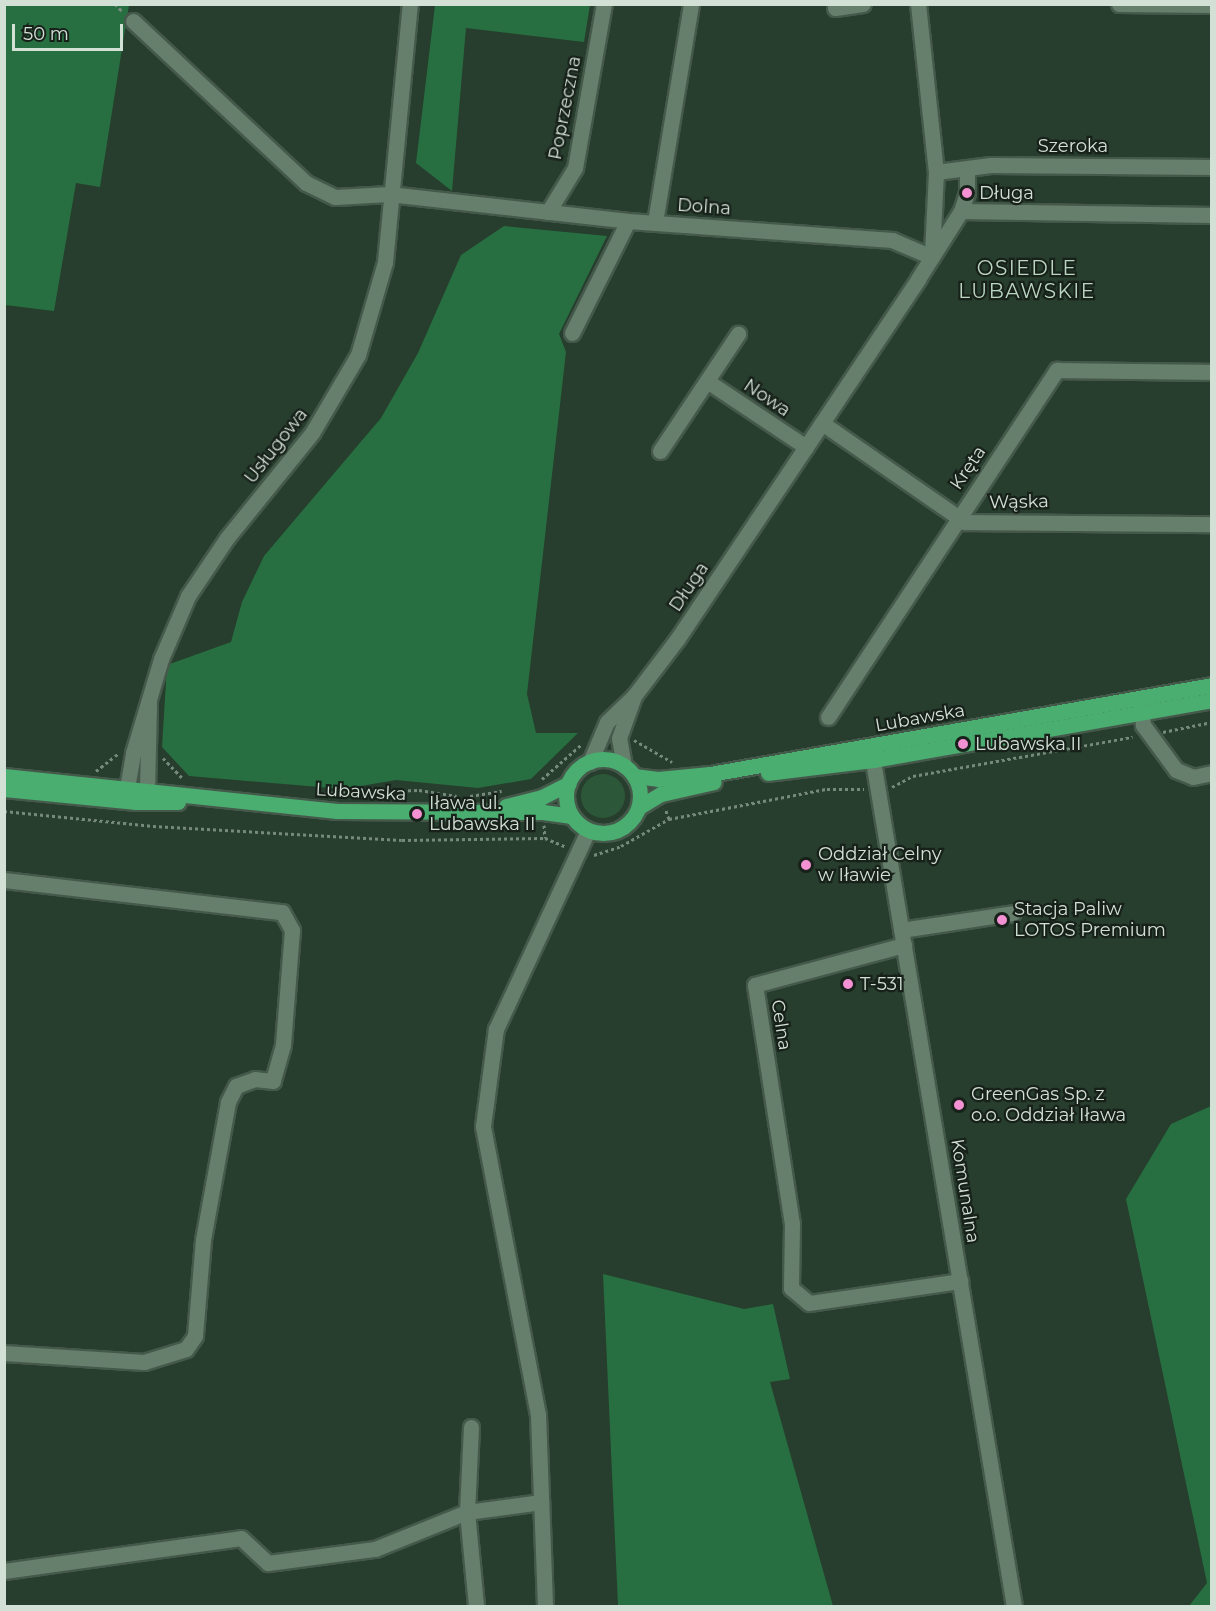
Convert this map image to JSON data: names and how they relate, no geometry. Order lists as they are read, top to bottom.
{
  "streets": {
    "main road": ["Lubawska"],
    "street": [
      "Poprzeczna",
      "Szeroka",
      "Dolna",
      "Nowa",
      "Usługowa",
      "Kręta",
      "Wąska",
      "Długa",
      "Celna",
      "Komunalna"
    ]
  },
  "crossings": [
    ["Szeroka", "Długa"],
    ["Dolna", "Długa"],
    ["Nowa", "Długa"],
    ["Usługowa", "Lubawska"],
    ["Kręta", "Wąska"],
    ["Wąska", "Długa"],
    ["Długa", "Lubawska"],
    ["Lubawska", "Komunalna"],
    ["Celna", "Komunalna"]
  ],
  "districts": ["OSIEDLE LUBAWSKIE"],
  "places": [
    "Długa",
    "Lubawska II",
    "Iława ul. Lubawska II",
    "Oddział Celny w Iławie",
    "Stacja Paliw LOTOS Premium",
    "T-531",
    "GreenGas Sp. z o.o. Oddział Iława"
  ],
  "scale_bar": "50 m"
}
